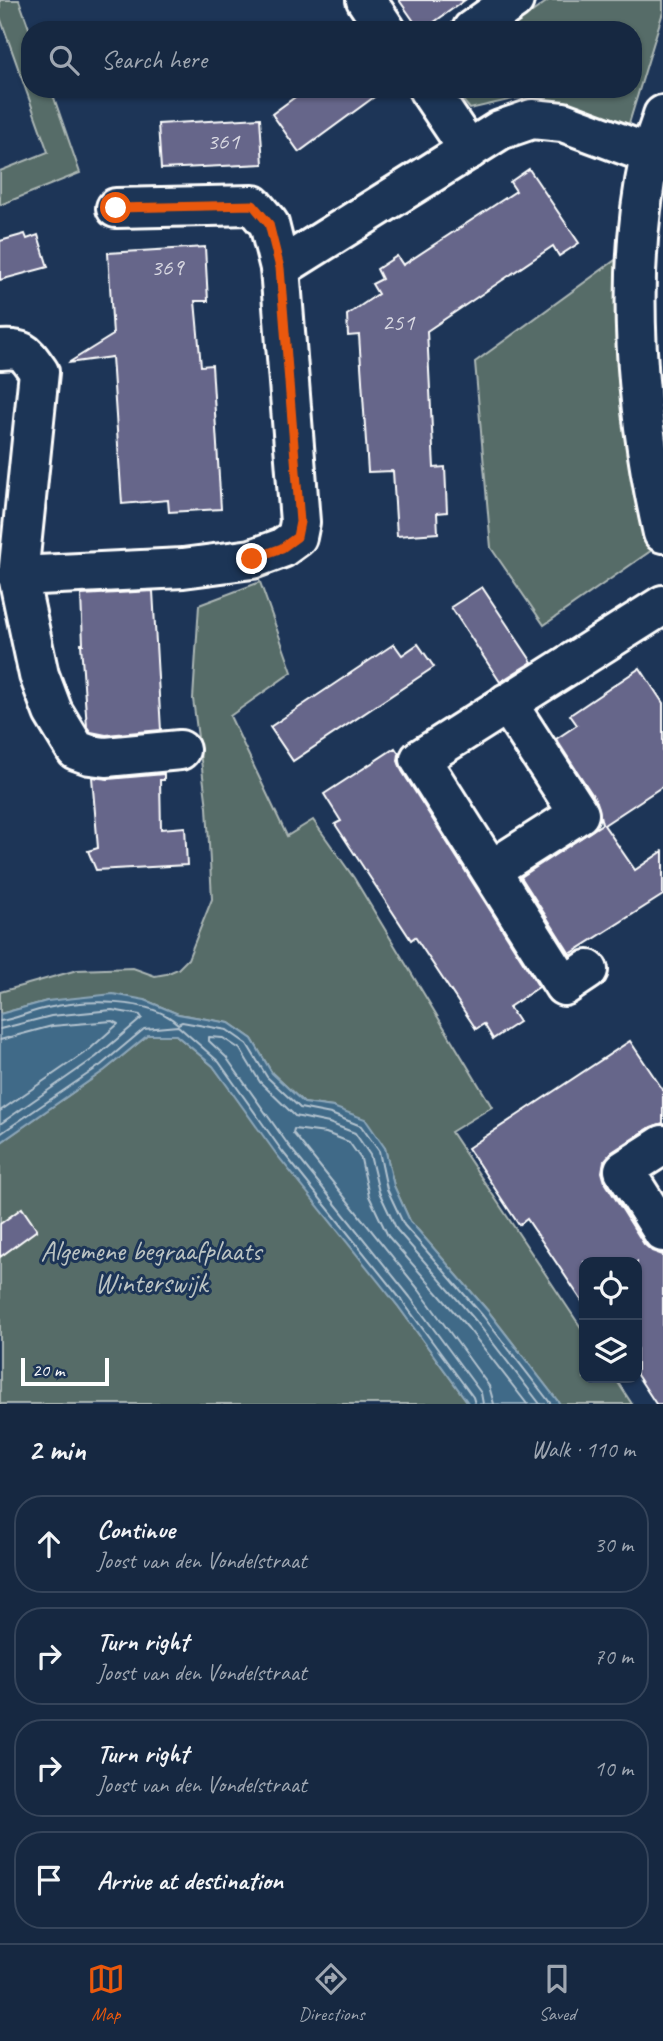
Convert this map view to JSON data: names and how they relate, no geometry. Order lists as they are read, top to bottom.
{
  "parks": ["Algemene begraafplaats Winterswijk"],
  "house_numbers": ["361", "369", "251"],
  "scale_bar": "20 m",
  "page": {
    "search": "Search here",
    "scale": "20 m",
    "heading": ["2 min", "Walk · 110 m"],
    "list": [
      ["Continue", "Joost van den Vondelstraat", "30 m"],
      ["Turn right", "Joost van den Vondelstraat", "70 m"],
      ["Turn right", "Joost van den Vondelstraat", "10 m"],
      "Arrive at destination"
    ],
    "nav": ["Map", "Directions", "Saved"]
  }
}
